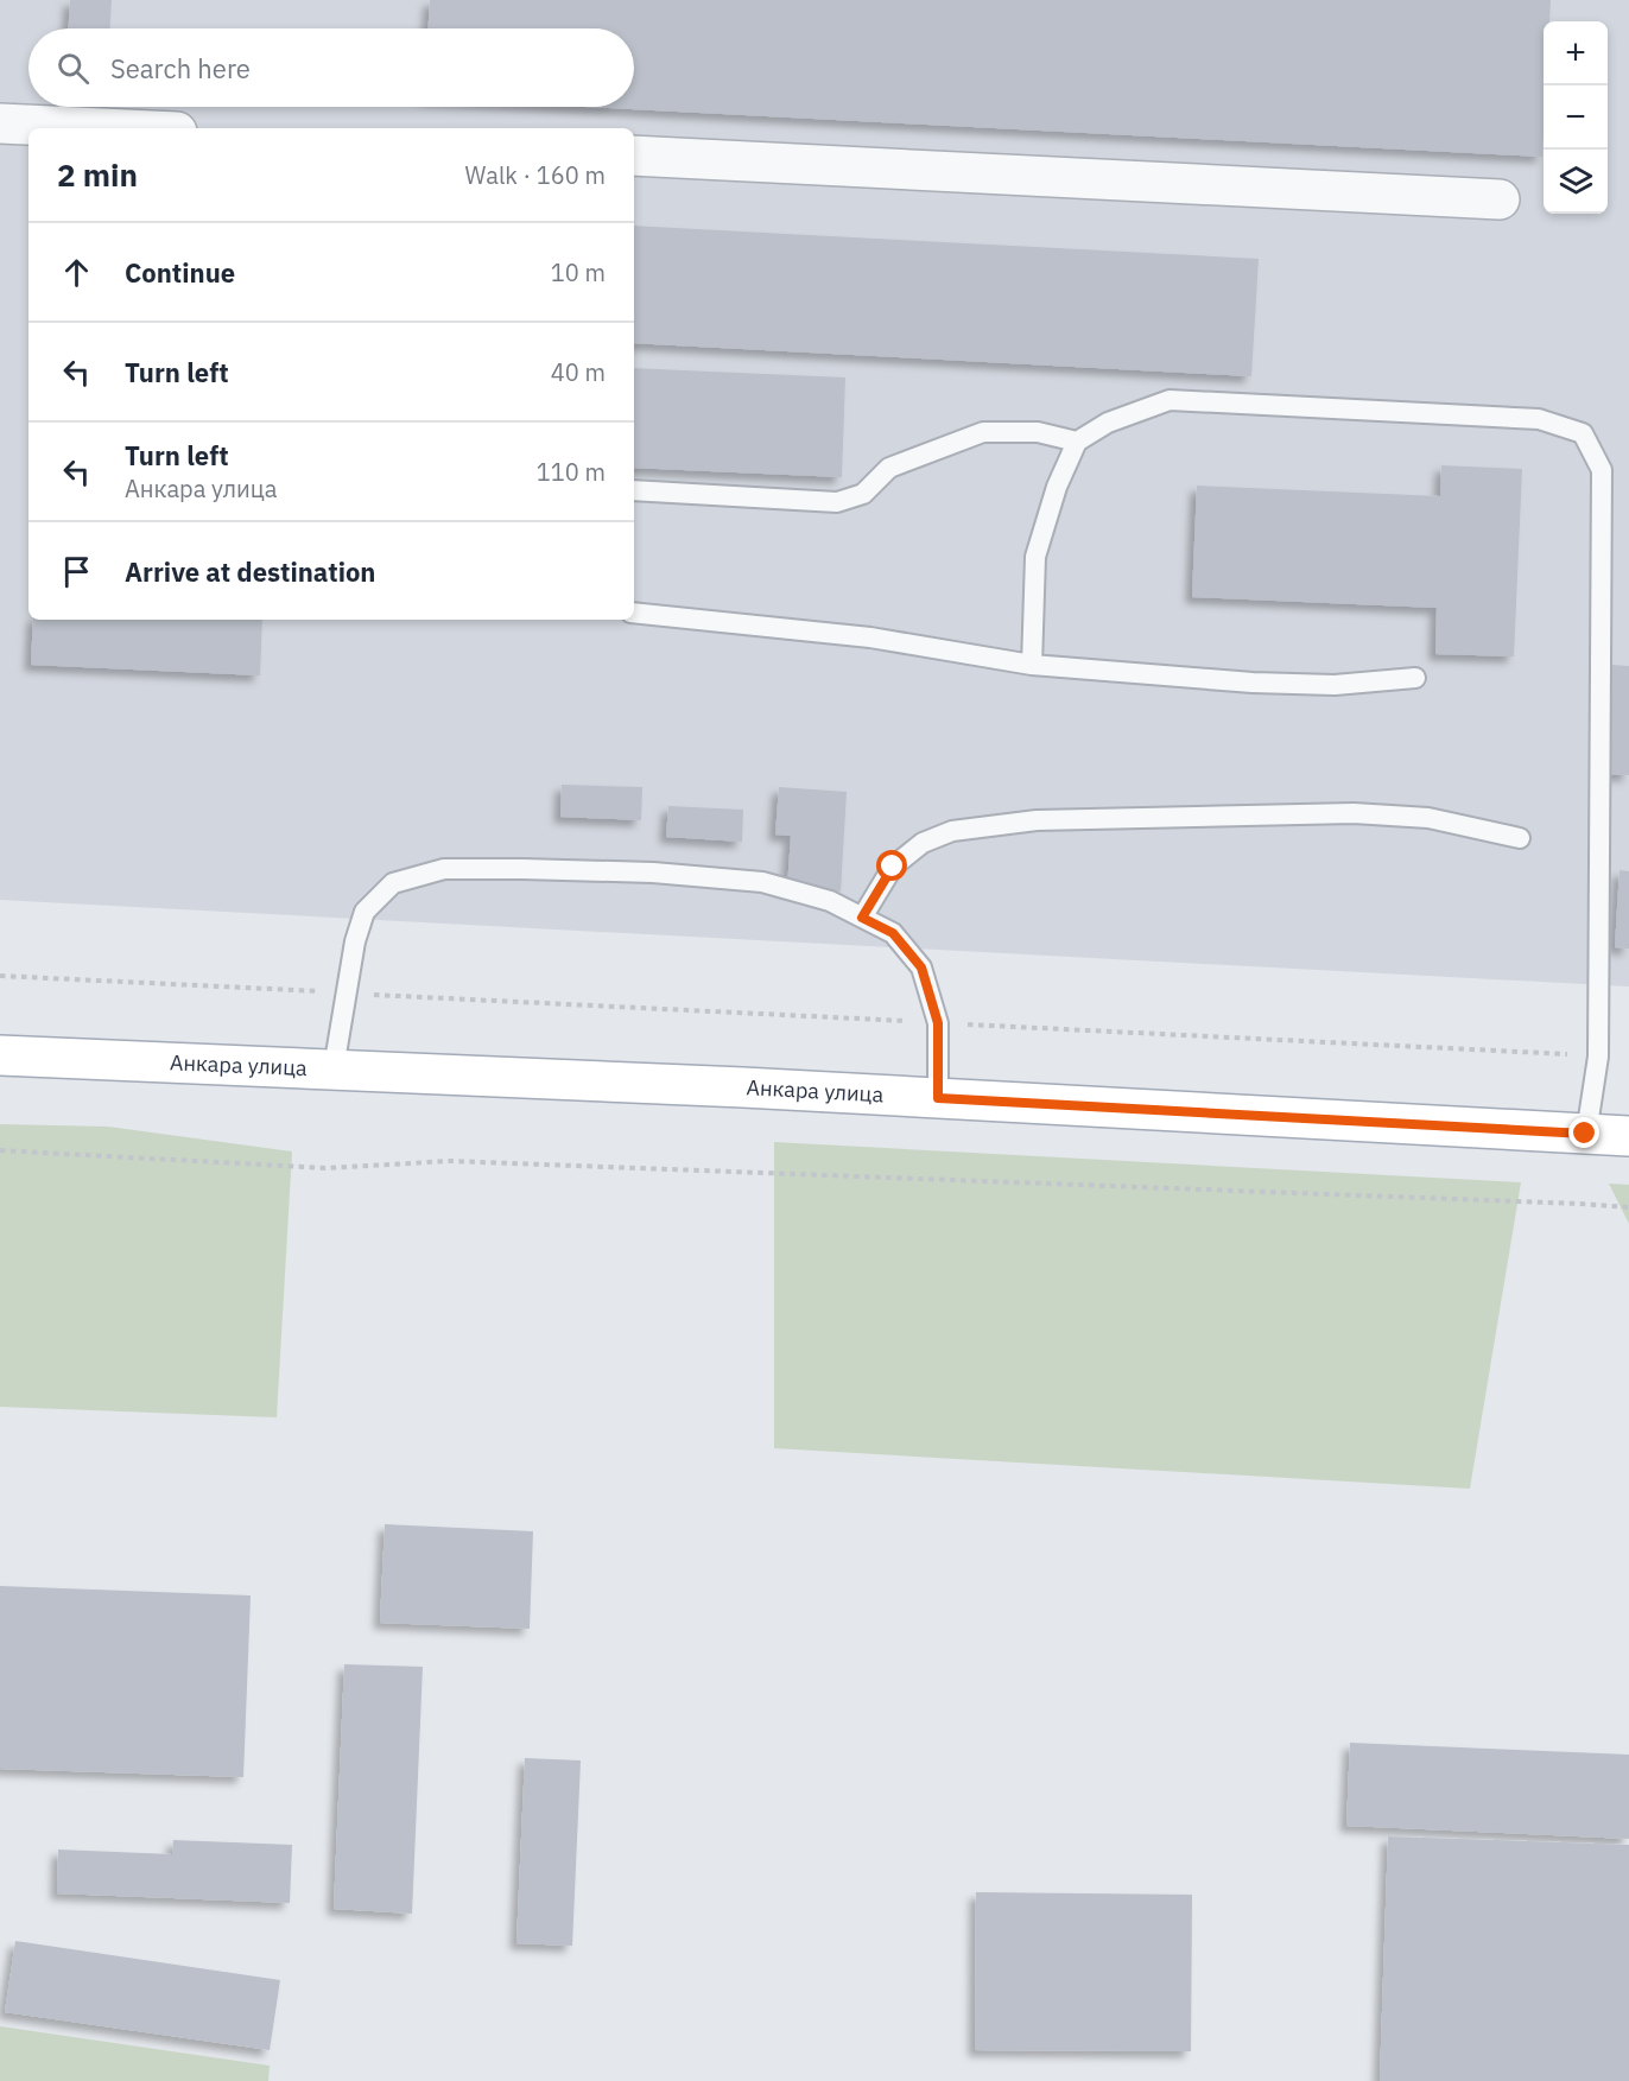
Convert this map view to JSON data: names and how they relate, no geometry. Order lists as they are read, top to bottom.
{
  "streets": {
    "main road": ["Анкара улица"]
  },
  "page": {
    "map_buttons": ["+", "−"],
    "search": "Search here",
    "heading": ["2 min", "Walk · 160 m"],
    "list": [
      ["Continue", "10 m"],
      ["Turn left", "40 m"],
      ["Turn left", "Анкара улица", "110 m"],
      "Arrive at destination"
    ]
  }
}
